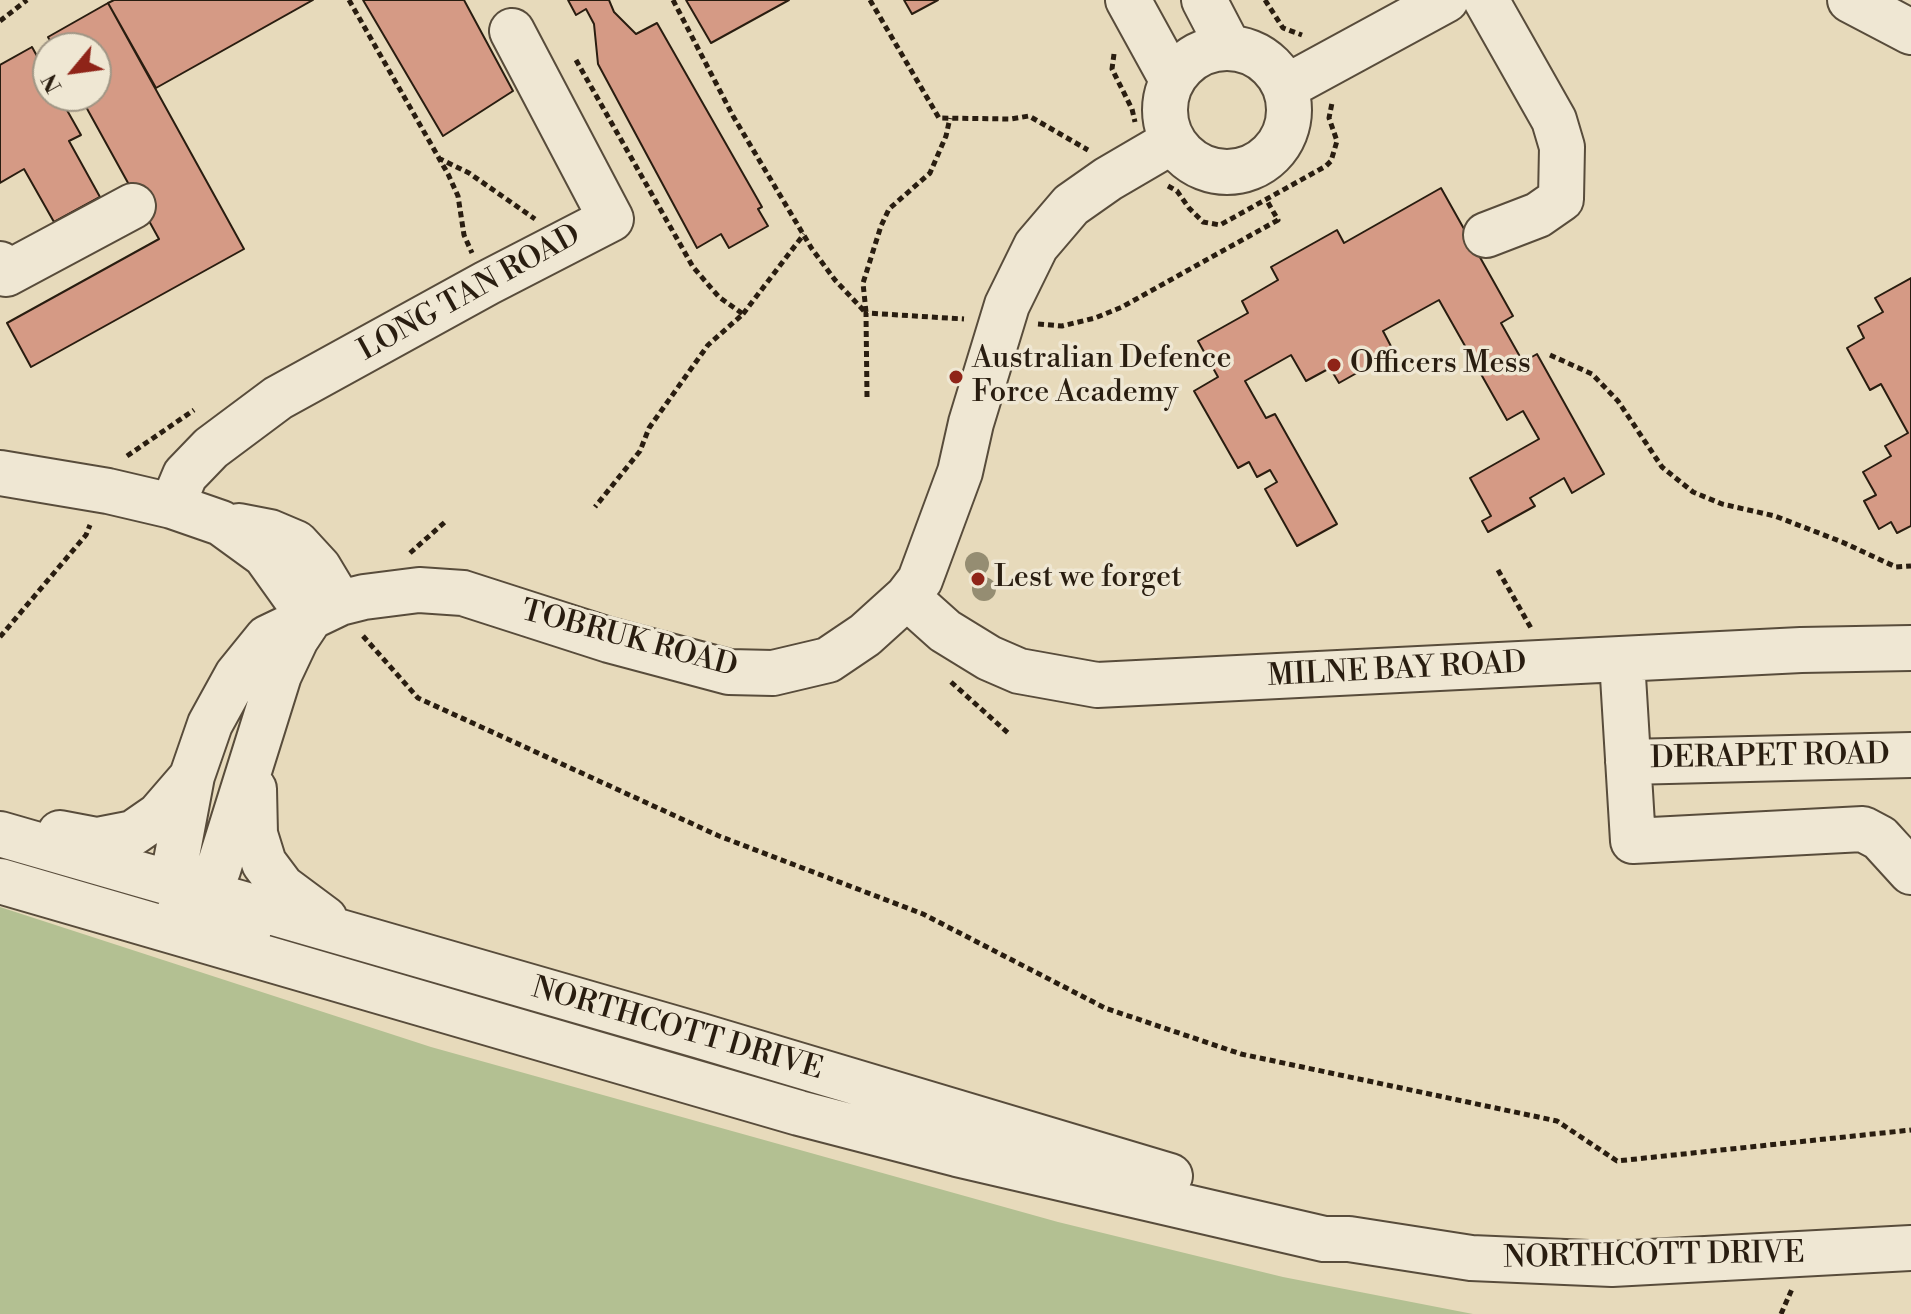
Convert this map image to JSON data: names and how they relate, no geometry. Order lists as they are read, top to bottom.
{
  "streets": {
    "street": [
      "LONG TAN ROAD",
      "TOBRUK ROAD",
      "MILNE BAY ROAD",
      "DERAPET ROAD",
      "NORTHCOTT DRIVE"
    ]
  },
  "crossings": [
    ["TOBRUK ROAD", "MILNE BAY ROAD"],
    ["TOBRUK ROAD", "NORTHCOTT DRIVE"]
  ],
  "places": ["Officers Mess", "Australian Defence Force Academy", "Lest we forget"],
  "north": "bottom left"
}
